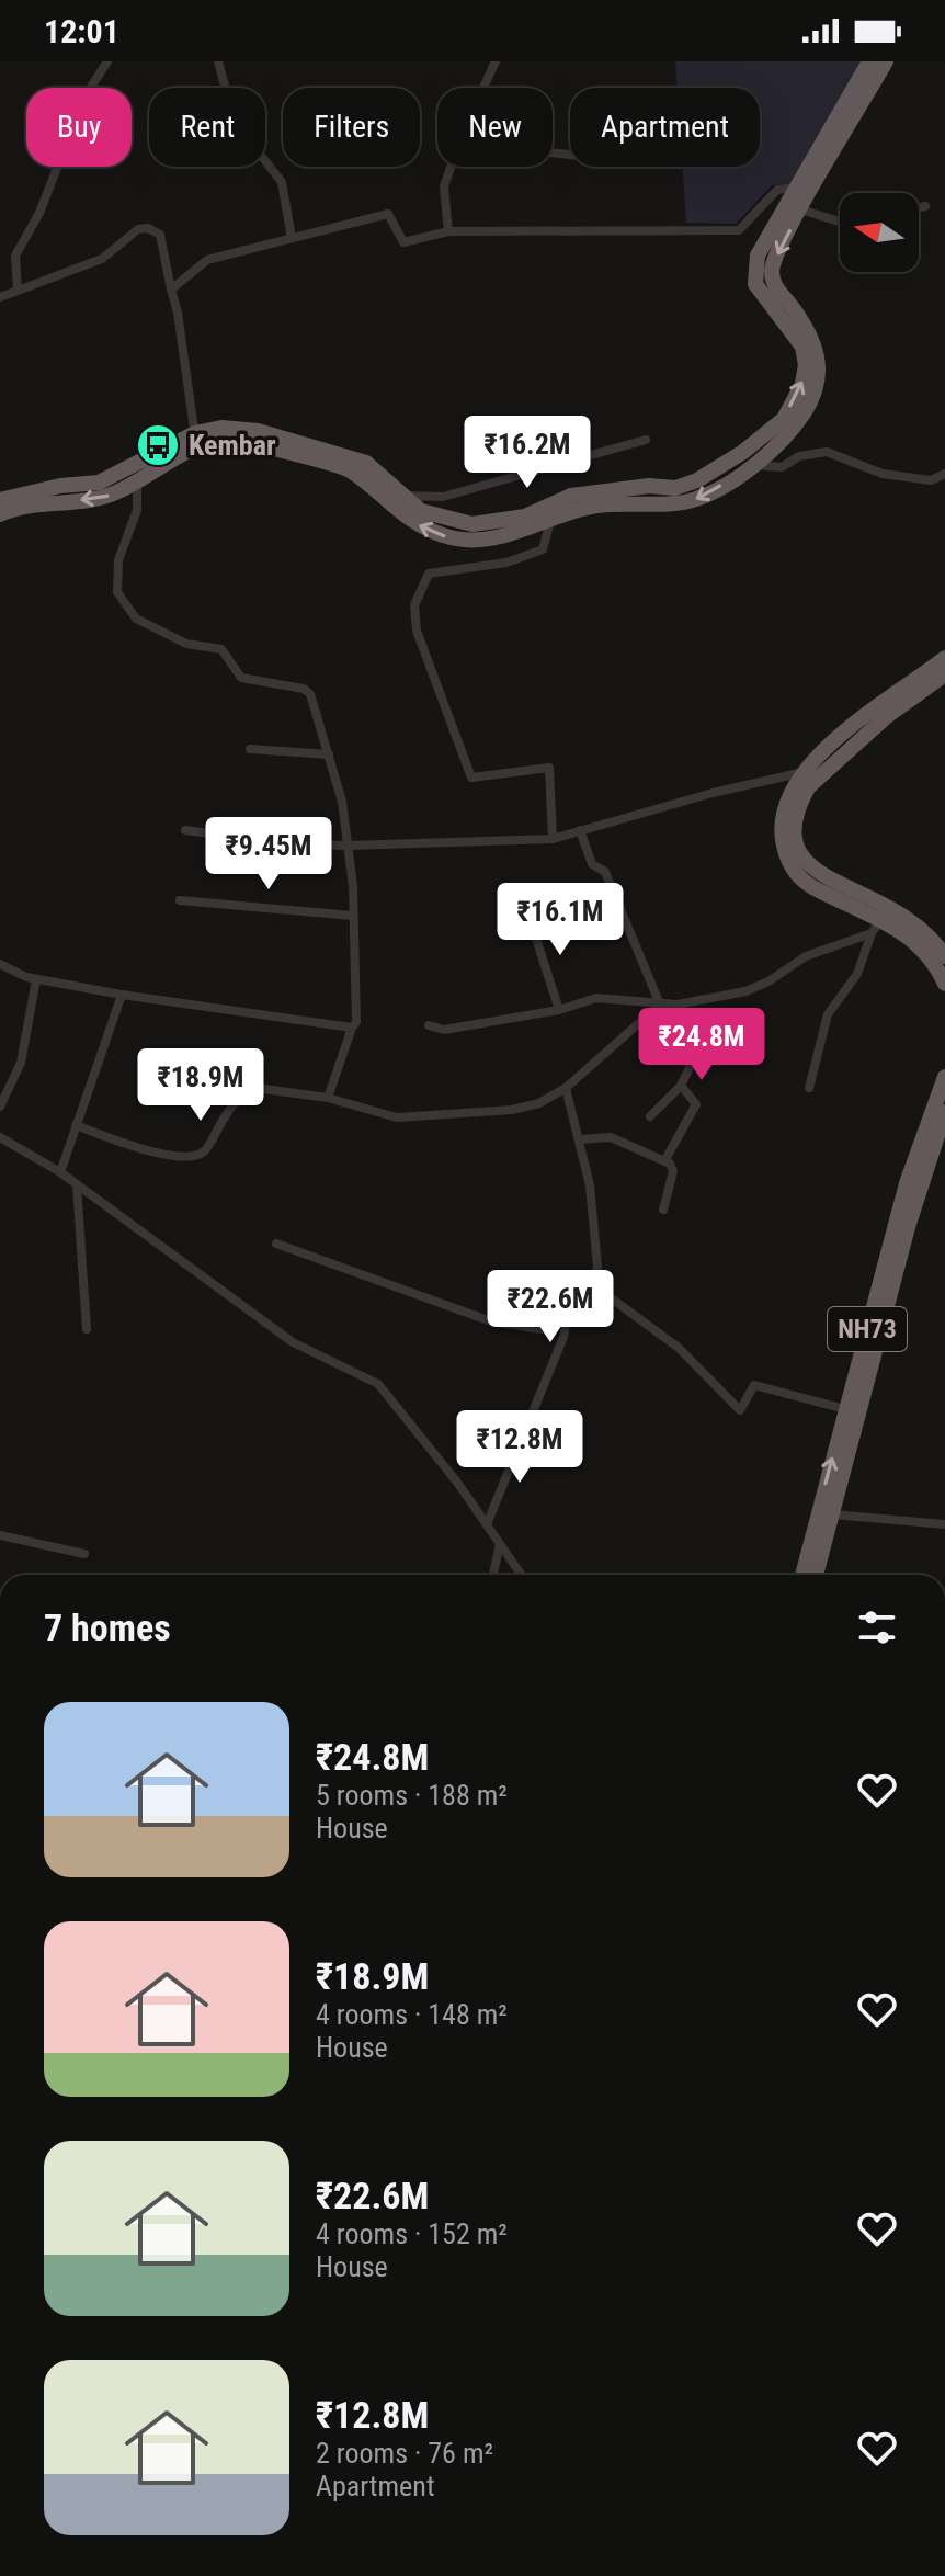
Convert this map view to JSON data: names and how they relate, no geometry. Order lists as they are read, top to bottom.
{
  "streets": {
    "highway": ["NH73"]
  },
  "places": {
    "bus stop": ["Kembar"]
  },
  "north": "left",
  "page": {
    "status": "12:01",
    "chip": [
      "Buy",
      "Rent",
      "Filters",
      "New",
      "Apartment"
    ],
    "price": [
      "₹16.2M",
      "₹9.45M",
      "₹16.1M",
      "₹24.8M",
      "₹18.9M",
      "₹22.6M",
      "₹12.8M"
    ],
    "heading": "7 homes",
    "list": [
      {
        "name": "₹24.8M",
        "note": "5 rooms · 188 m² · House"
      },
      {
        "name": "₹18.9M",
        "note": "4 rooms · 148 m² · House"
      },
      {
        "name": "₹22.6M",
        "note": "4 rooms · 152 m² · House"
      },
      {
        "name": "₹12.8M",
        "note": "2 rooms · 76 m² · Apartment"
      }
    ]
  }
}
